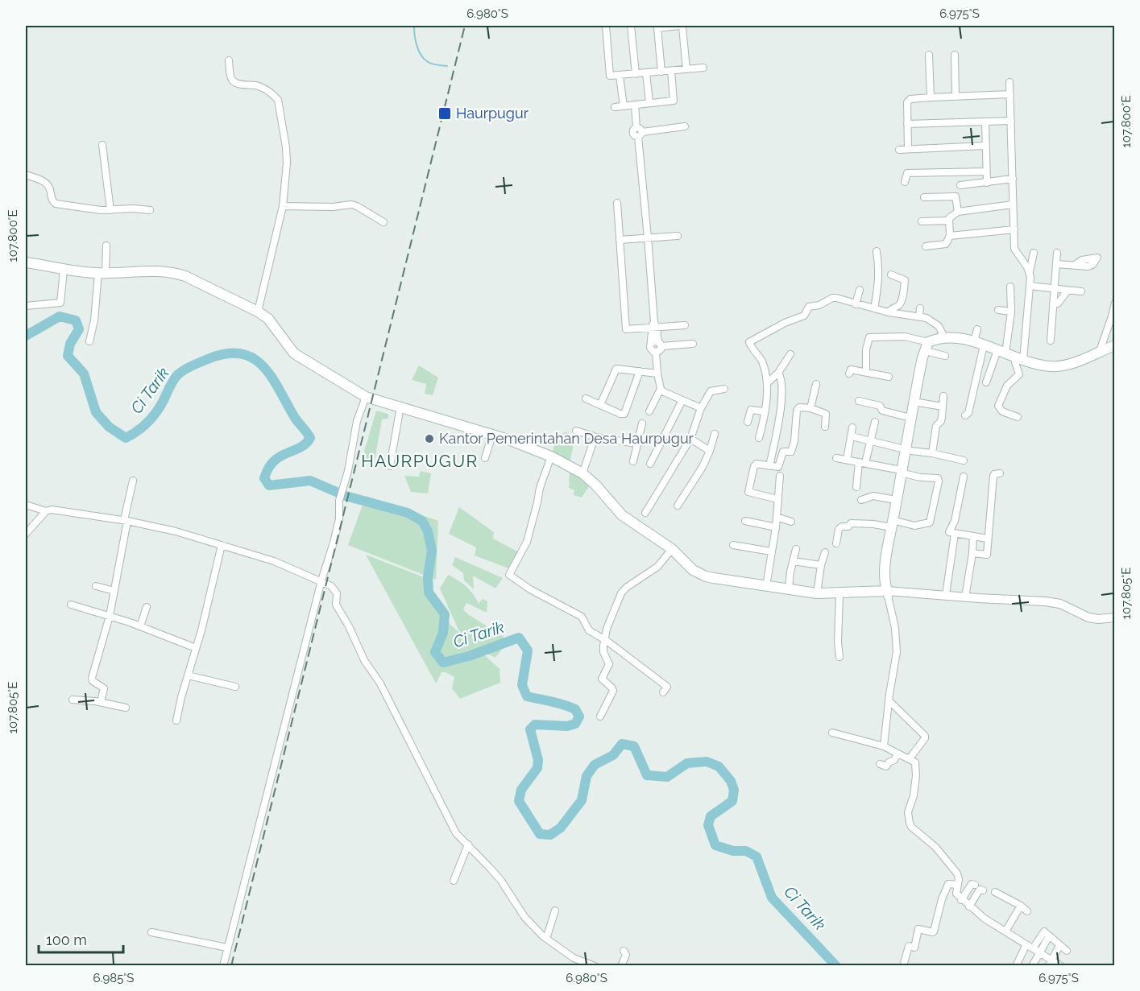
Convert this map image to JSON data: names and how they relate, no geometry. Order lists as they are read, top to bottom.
{
  "districts": ["HAURPUGUR"],
  "water": ["Ci Tarik"],
  "places": {
    "transit": ["Haurpugur"],
    "other": ["Kantor Pemerintahan Desa Haurpugur"]
  },
  "scale_bar": "100 m",
  "coordinates": [
    "6.980°S",
    "6.975°S",
    "107.800°E",
    "107.805°E",
    "6.985°S"
  ]
}
